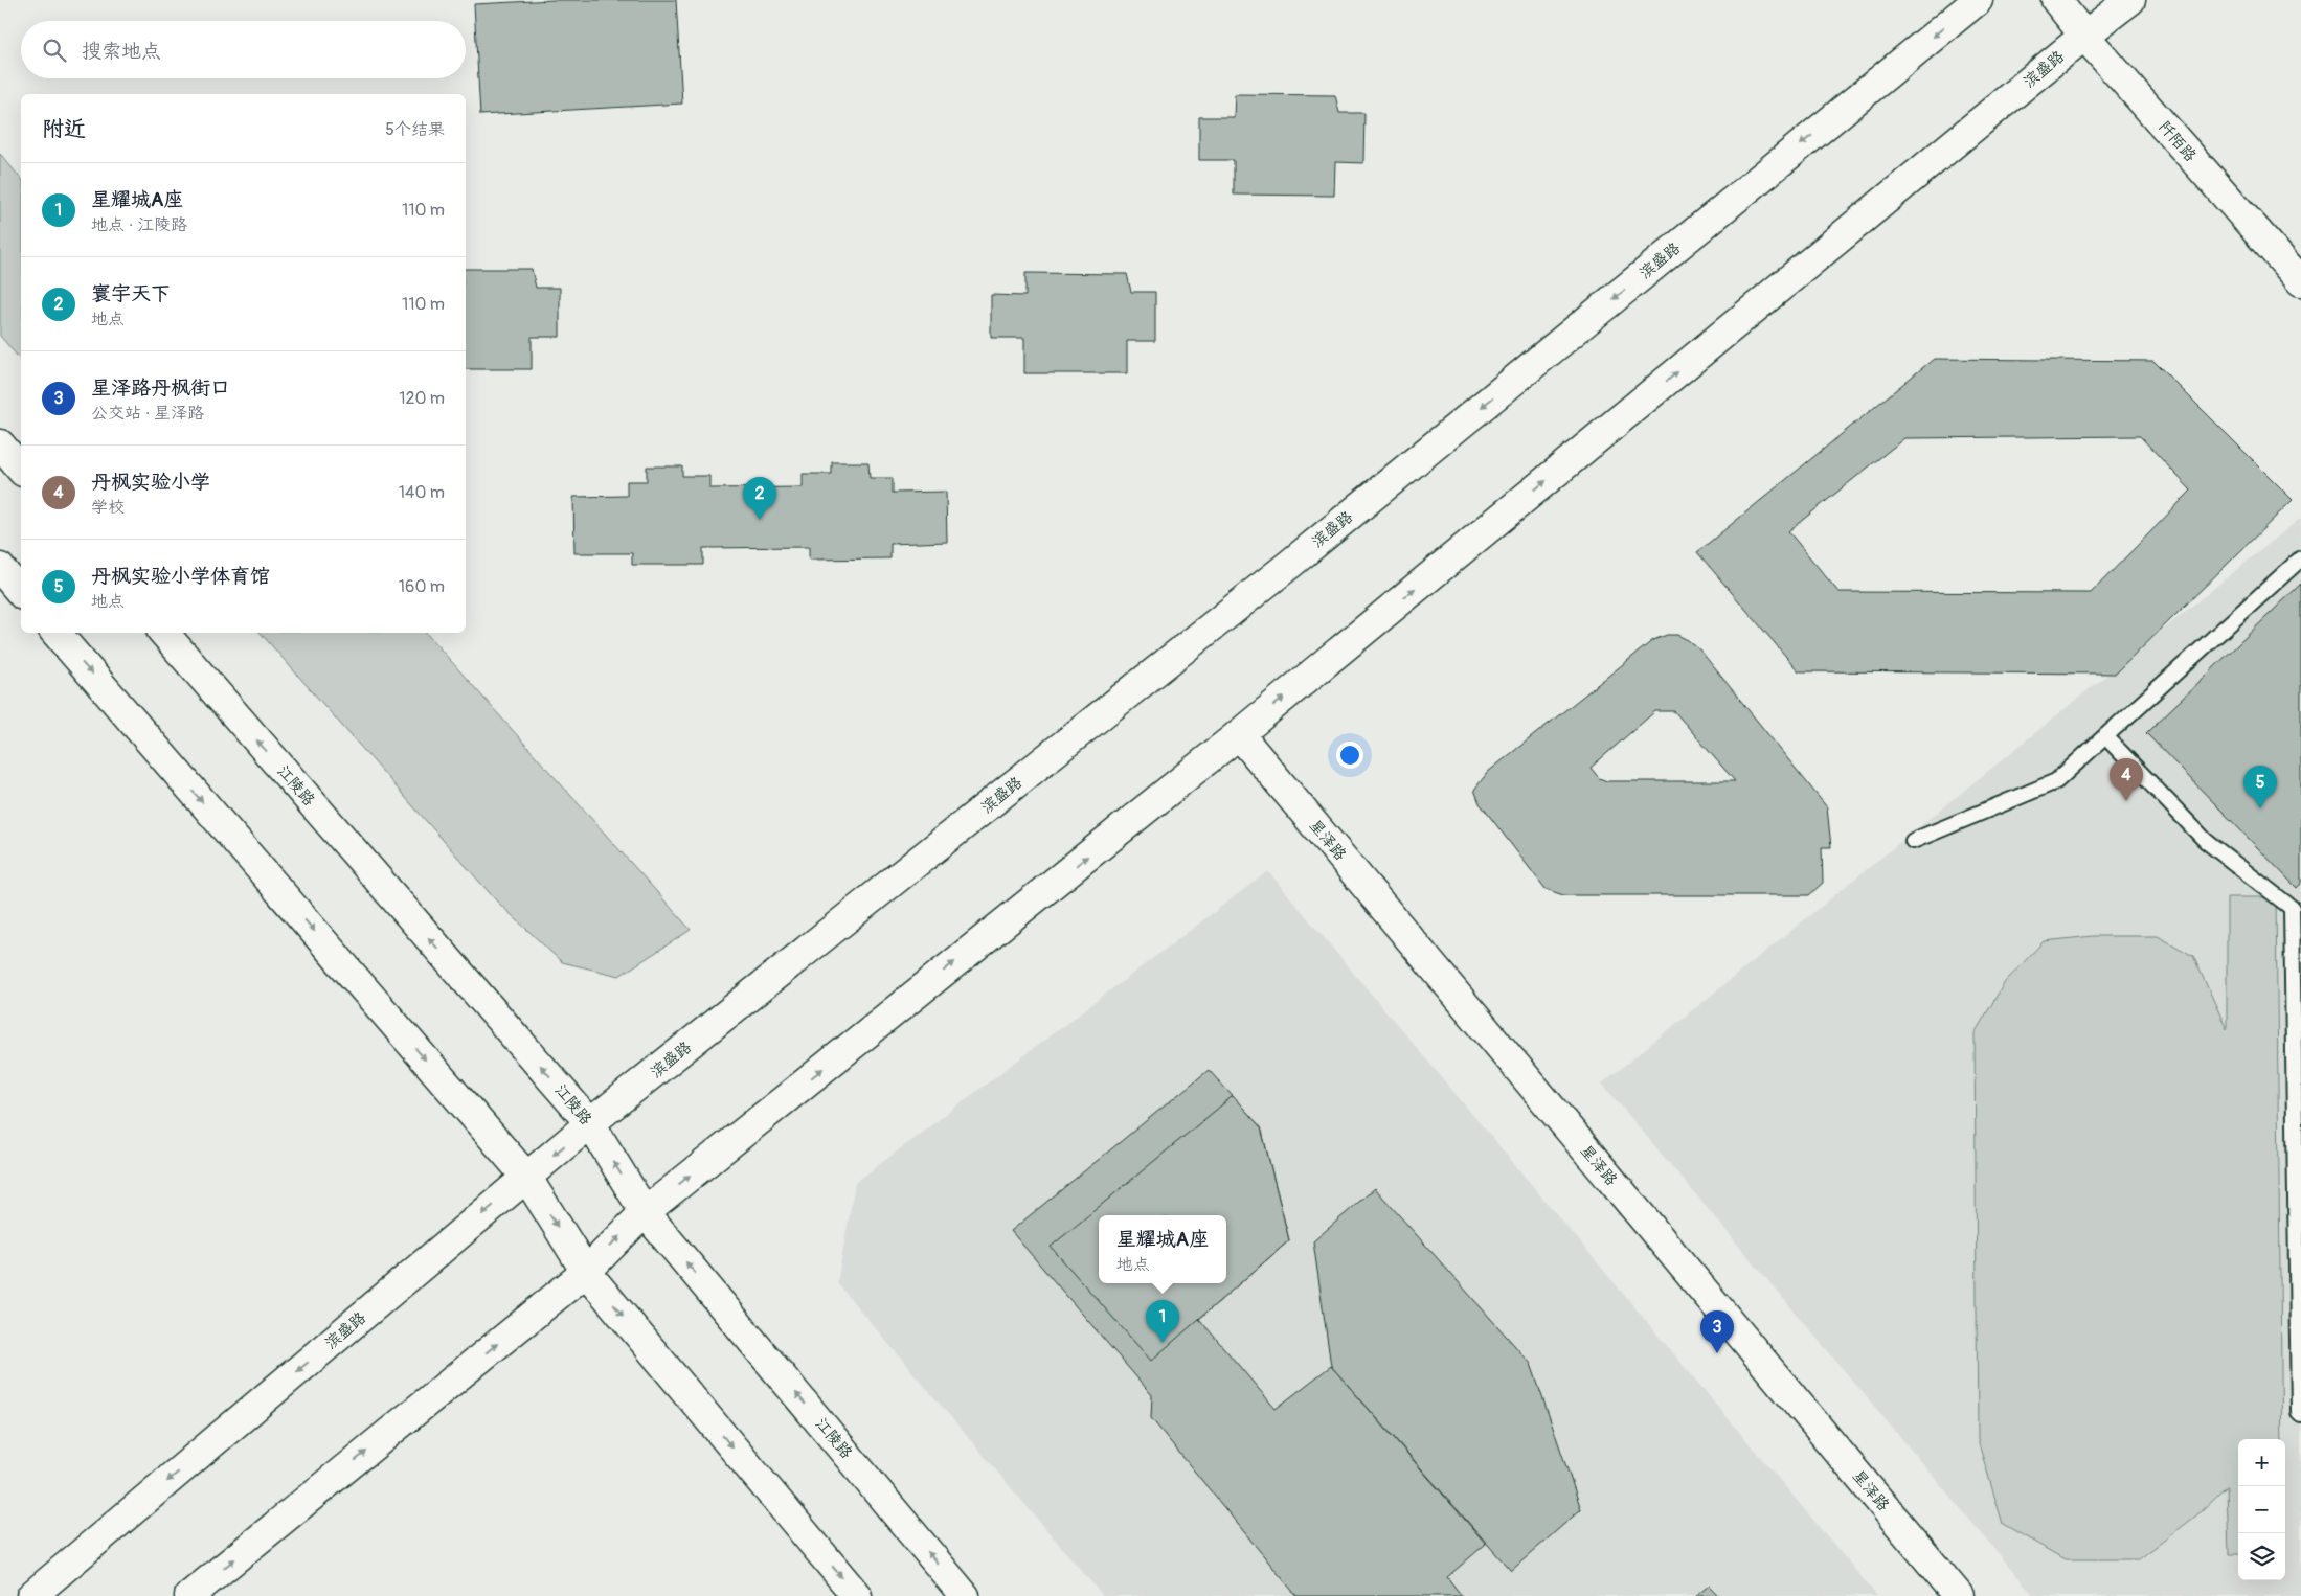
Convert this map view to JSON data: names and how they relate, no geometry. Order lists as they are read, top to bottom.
{
  "streets": {
    "main road": [
      "滨盛路",
      "阡陌路",
      "江陵路",
      "星泽路"
    ]
  },
  "crossings": [
    ["滨盛路", "阡陌路"],
    ["滨盛路", "江陵路"],
    ["滨盛路", "星泽路"]
  ],
  "page": {
    "search": "搜索地点",
    "heading": ["附近", "5个结果"],
    "list": [
      {
        "mark": "1",
        "name": "星耀城A座",
        "note": "地点 · 江陵路",
        "value": "110 m"
      },
      {
        "mark": "2",
        "name": "寰宇天下",
        "note": "地点",
        "value": "110 m"
      },
      {
        "mark": "3",
        "name": "星泽路丹枫街口",
        "note": "公交站 · 星泽路",
        "value": "120 m"
      },
      {
        "mark": "4",
        "name": "丹枫实验小学",
        "note": "学校",
        "value": "140 m"
      },
      {
        "mark": "5",
        "name": "丹枫实验小学体育馆",
        "note": "地点",
        "value": "160 m"
      }
    ],
    "pins": [
      "2",
      "4",
      "5",
      "1",
      "3"
    ],
    "popup": ["星耀城A座", "地点"],
    "map_buttons": ["+", "−"]
  }
}
